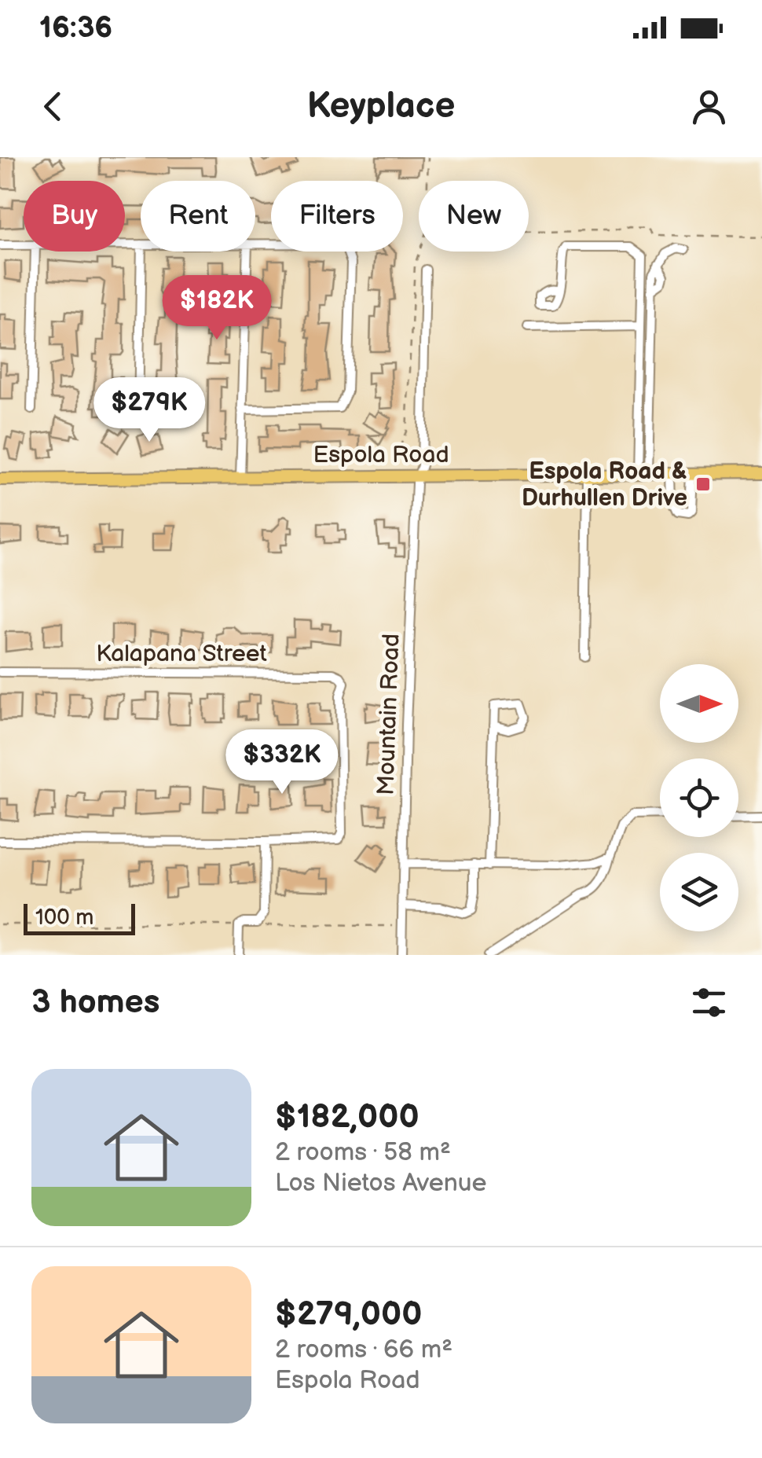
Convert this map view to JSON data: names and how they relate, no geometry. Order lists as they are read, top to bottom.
{
  "streets": {
    "main road": ["Espola Road"],
    "street": ["Kalapana Street", "Mountain Road"]
  },
  "crossings": [
    ["Espola Road", "Mountain Road"]
  ],
  "places": {
    "transit": ["Espola Road & Durhullen Drive"]
  },
  "scale_bar": "100 m",
  "north": "right",
  "page": {
    "status": "16:36",
    "header": "Keyplace",
    "chip": [
      "Buy",
      "Rent",
      "Filters",
      "New"
    ],
    "price": ["$182K", "$279K", "$332K"],
    "scale": "100 m",
    "heading": "3 homes",
    "list": [
      {
        "name": "$182,000",
        "note": "2 rooms · 58 m² · Los Nietos Avenue"
      },
      {
        "name": "$279,000",
        "note": "2 rooms · 66 m² · Espola Road"
      }
    ]
  }
}
